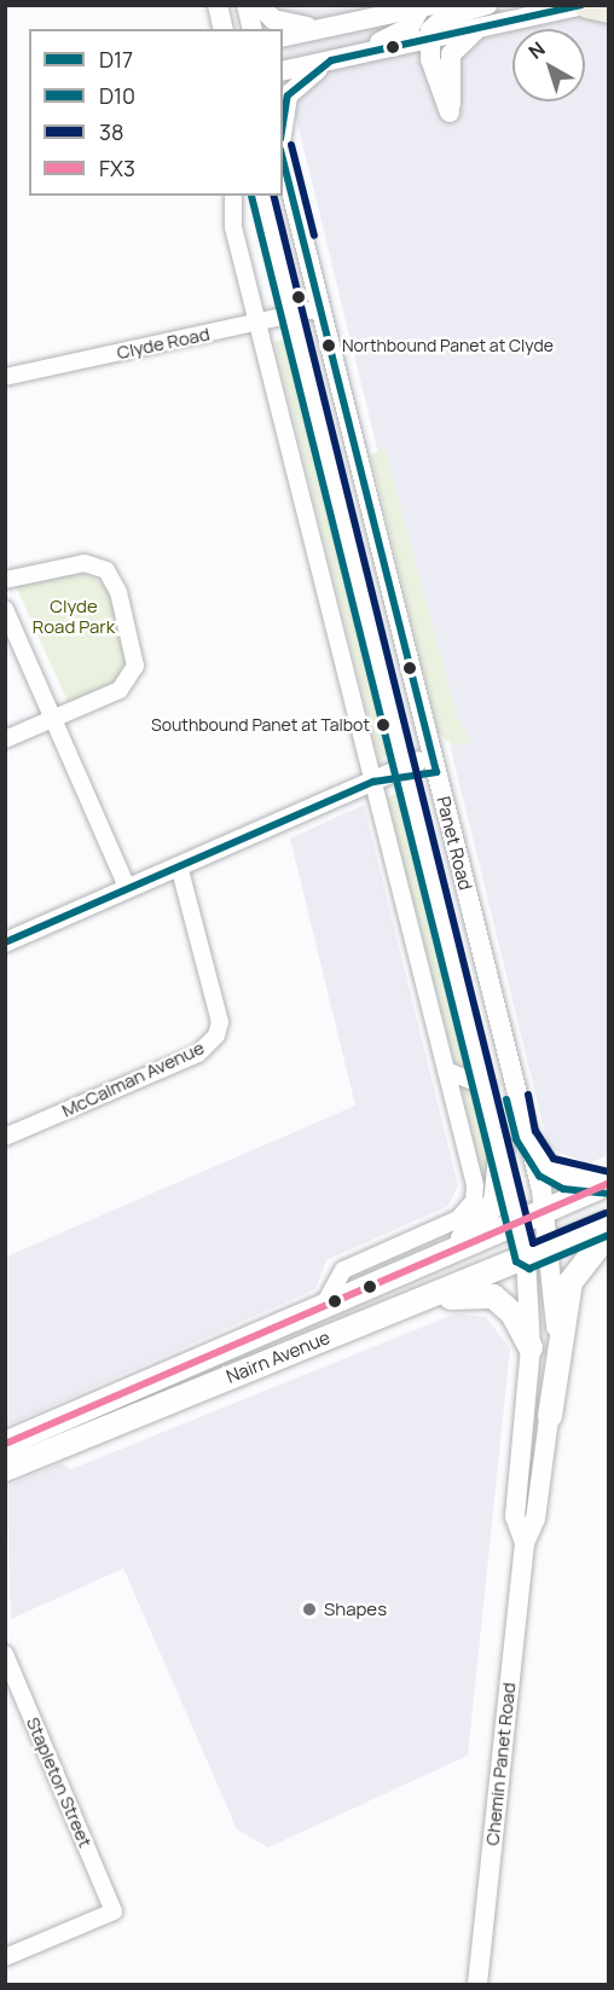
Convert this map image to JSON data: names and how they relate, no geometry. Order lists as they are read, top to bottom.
{
  "streets": {
    "main road": ["Nairn Avenue"],
    "street": [
      "Clyde Road",
      "Panet Road",
      "McCalman Avenue",
      "Chemin Panet Road",
      "Stapleton Street"
    ]
  },
  "crossings": [
    ["Clyde Road", "Panet Road"],
    ["Panet Road", "Nairn Avenue"],
    ["Panet Road", "Chemin Panet Road"],
    ["Nairn Avenue", "Chemin Panet Road"]
  ],
  "parks": ["Clyde Road Park"],
  "places": ["Northbound Panet at Clyde", "Southbound Panet at Talbot", "Shapes"],
  "lines": [
    "transit line D17",
    "transit line 38",
    "transit line D10",
    "transit line FX3"
  ],
  "legend": [
    "D17",
    "D10",
    "38",
    "FX3"
  ],
  "north": "top left"
}
